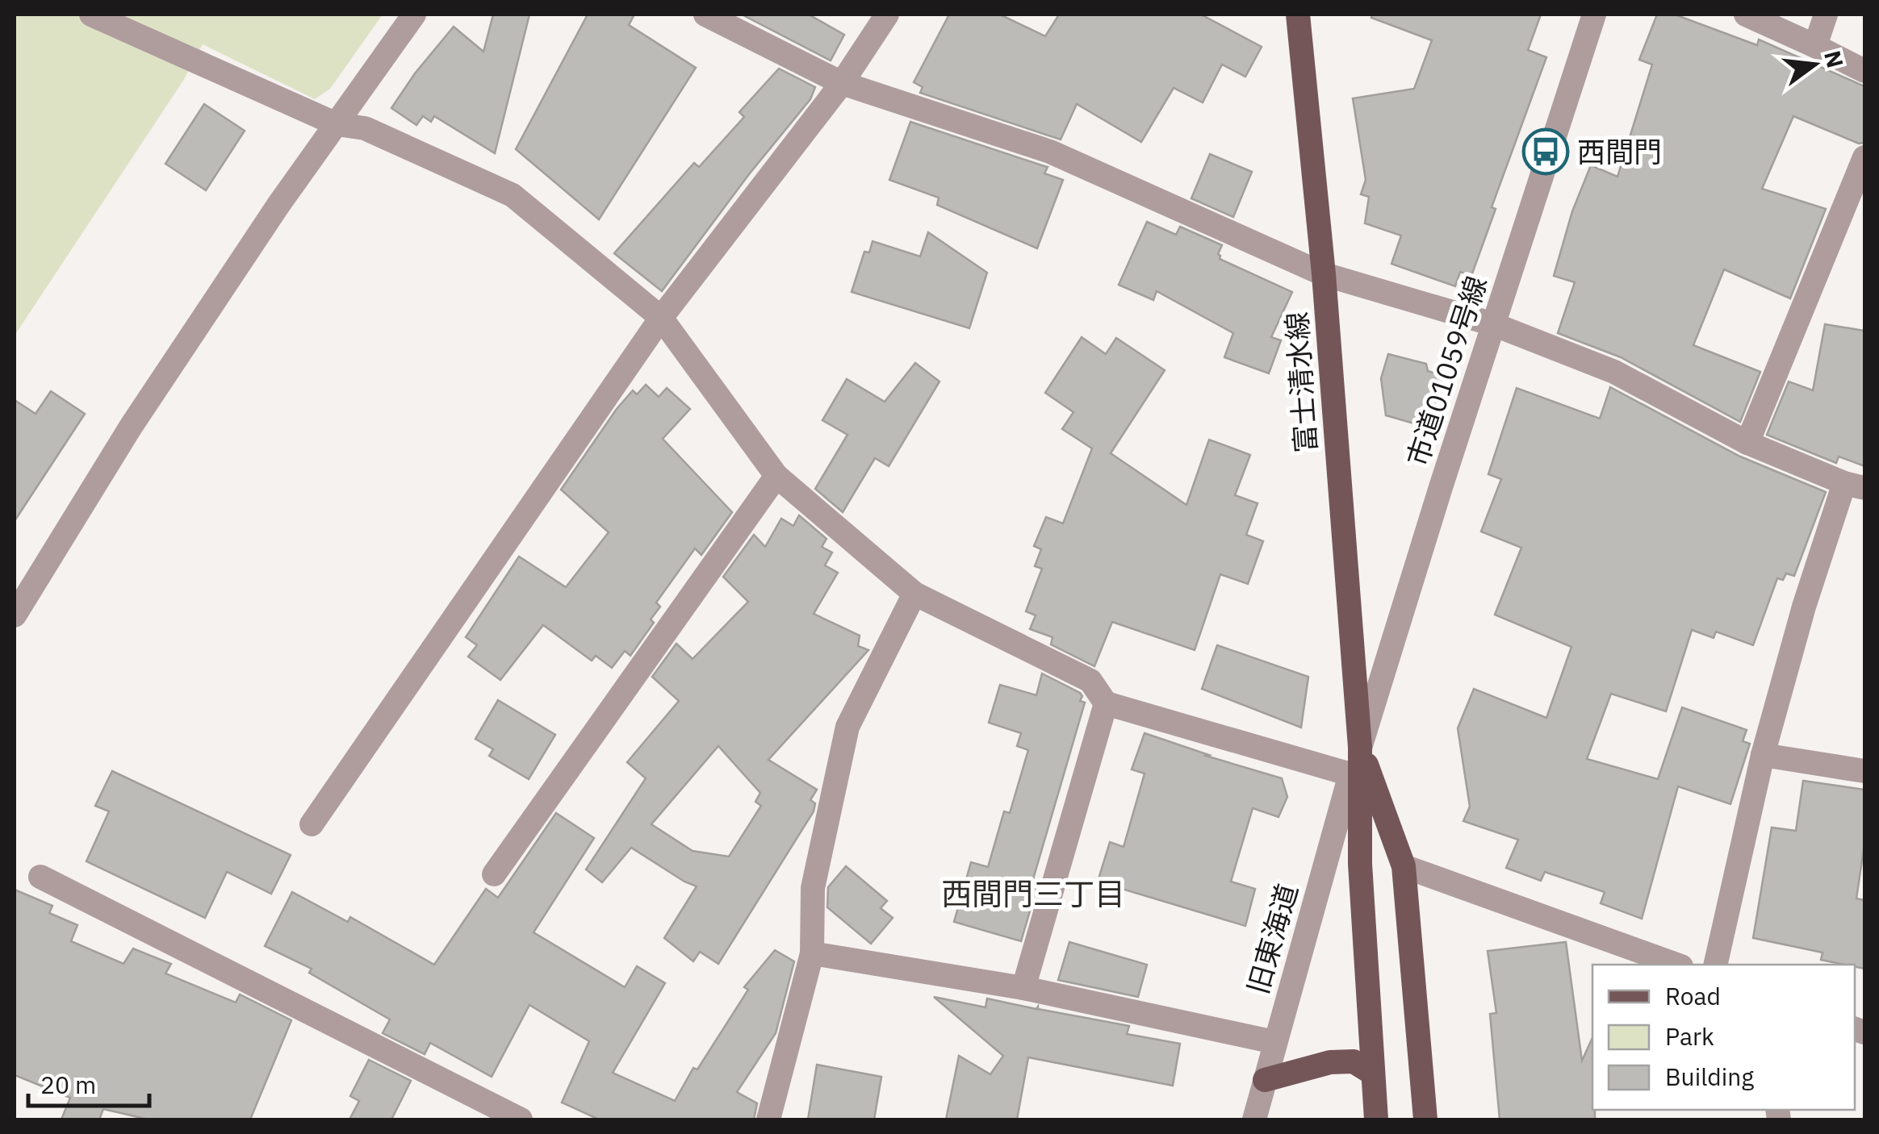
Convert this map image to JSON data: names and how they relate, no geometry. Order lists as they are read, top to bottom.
{
  "streets": {
    "main road": ["富士清水線"],
    "street": ["市道01059号線", "旧東海道"]
  },
  "crossings": [
    ["市道01059号線", "富士清水線"]
  ],
  "districts": ["西間門三丁目"],
  "places": {
    "bus stop": ["西間門"]
  },
  "legend": ["Road", "Park", "Building"],
  "scale_bar": "20 m",
  "north": "right"
}
